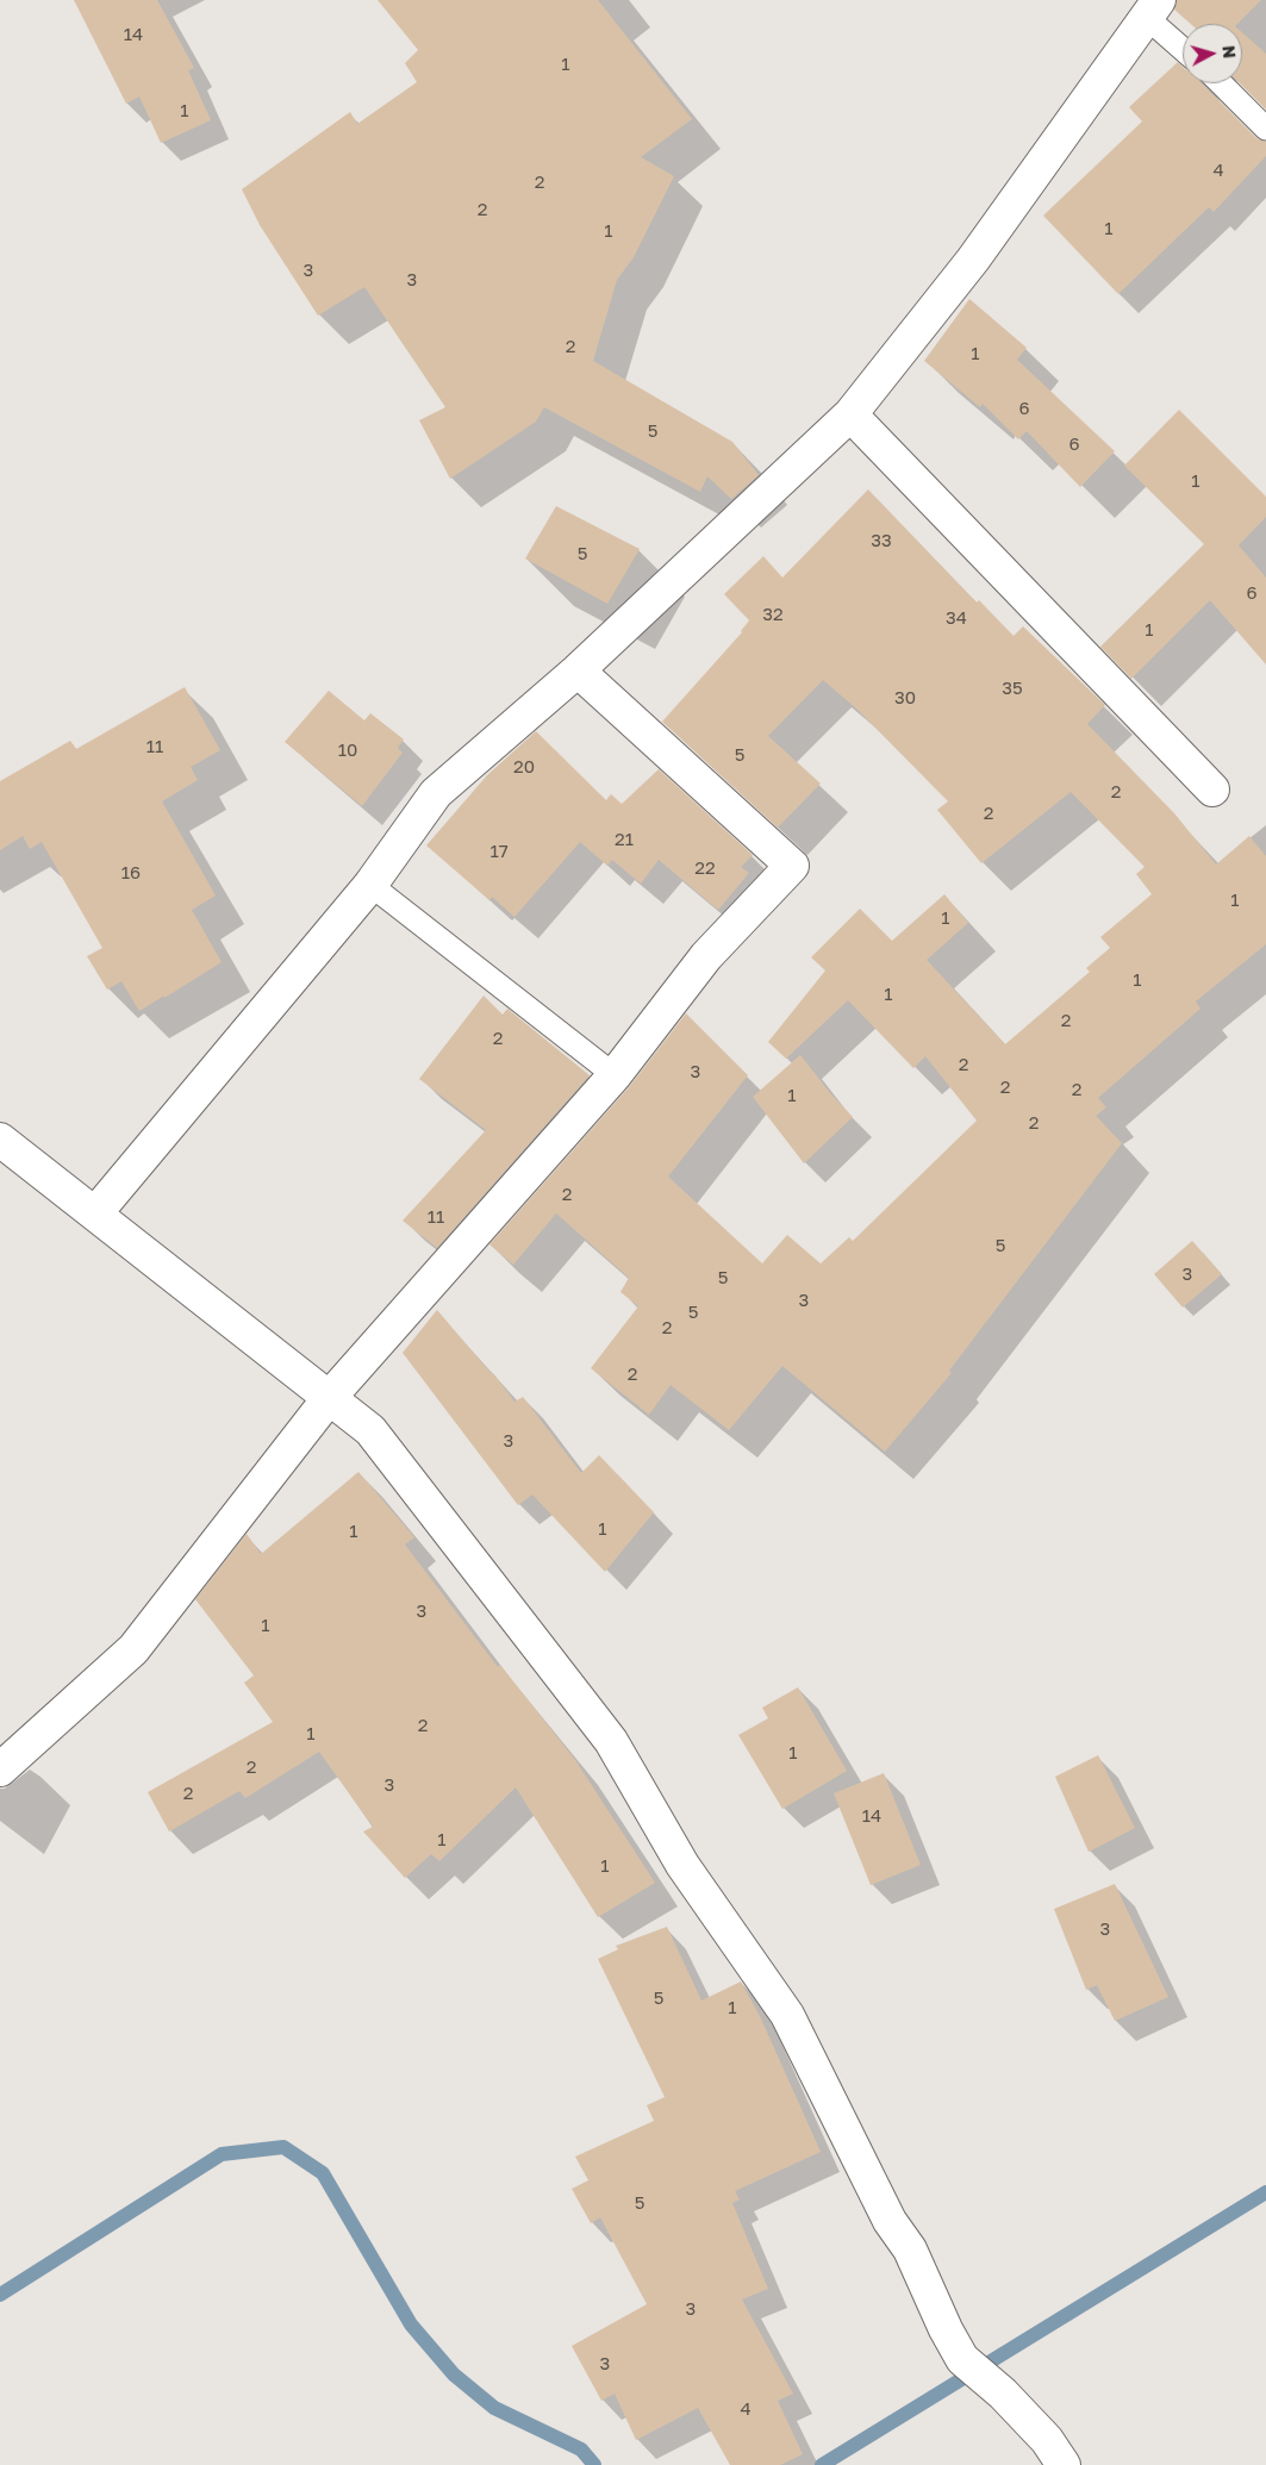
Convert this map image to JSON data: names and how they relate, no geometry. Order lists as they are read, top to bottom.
{
  "house_numbers": [
    "14",
    "1",
    "1",
    "4",
    "2",
    "2",
    "1",
    "1",
    "3",
    "3",
    "2",
    "1",
    "6",
    "5",
    "6",
    "1",
    "33",
    "5",
    "6",
    "32",
    "34",
    "1",
    "35",
    "30",
    "11",
    "10",
    "5",
    "20",
    "2",
    "2",
    "21",
    "17",
    "22",
    "16",
    "1",
    "1",
    "1",
    "1",
    "2",
    "2",
    "2",
    "3",
    "2",
    "2",
    "1",
    "2",
    "2",
    "11",
    "5",
    "3",
    "5",
    "3",
    "5",
    "2",
    "2",
    "3",
    "1",
    "1",
    "3",
    "1",
    "2",
    "1",
    "1",
    "2",
    "3",
    "2",
    "14",
    "1",
    "1",
    "3",
    "5",
    "1",
    "5",
    "3",
    "3",
    "4"
  ],
  "north": "right"
}
